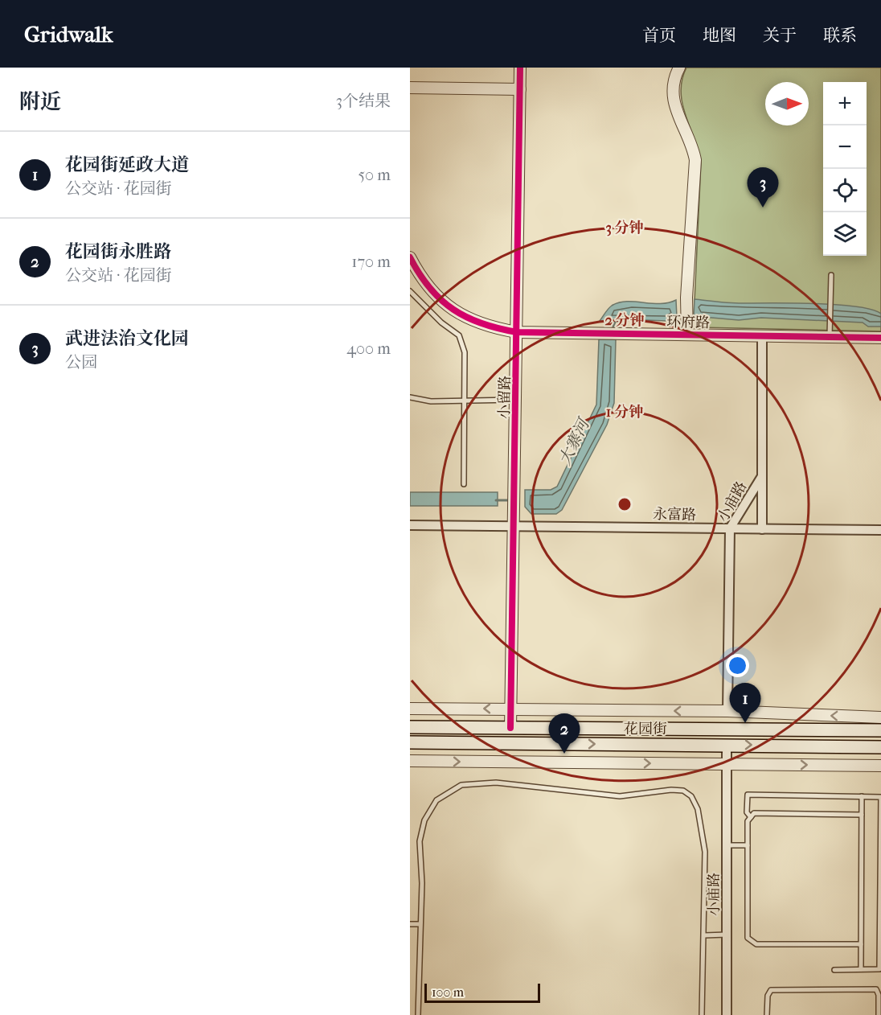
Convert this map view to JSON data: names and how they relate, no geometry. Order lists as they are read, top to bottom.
{
  "streets": {
    "main road": ["花园街"],
    "street": [
      "环府路",
      "小留路",
      "小庙路",
      "永富路"
    ]
  },
  "crossings": [
    ["环府路", "小留路"],
    ["环府路", "小庙路"],
    ["小留路", "永富路"],
    ["小留路", "花园街"],
    ["小庙路", "永富路"],
    ["小庙路", "花园街"]
  ],
  "water": ["大寨河"],
  "scale_bar": "100 m",
  "north": "right",
  "page": {
    "header": "Gridwalk",
    "nav": [
      "首页",
      "地图",
      "关于",
      "联系"
    ],
    "heading": ["附近", "3个结果"],
    "map_buttons": ["+", "−"],
    "list": [
      {
        "mark": "1",
        "name": "花园街延政大道",
        "note": "公交站 · 花园街",
        "value": "50 m"
      },
      {
        "mark": "2",
        "name": "花园街永胜路",
        "note": "公交站 · 花园街",
        "value": "170 m"
      },
      {
        "mark": "3",
        "name": "武进法治文化园",
        "note": "公园",
        "value": "400 m"
      }
    ],
    "pins": ["3", "1", "2"],
    "scale": "100 m"
  },
  "rings": ["3 分钟", "2 分钟", "1 分钟"]
}
